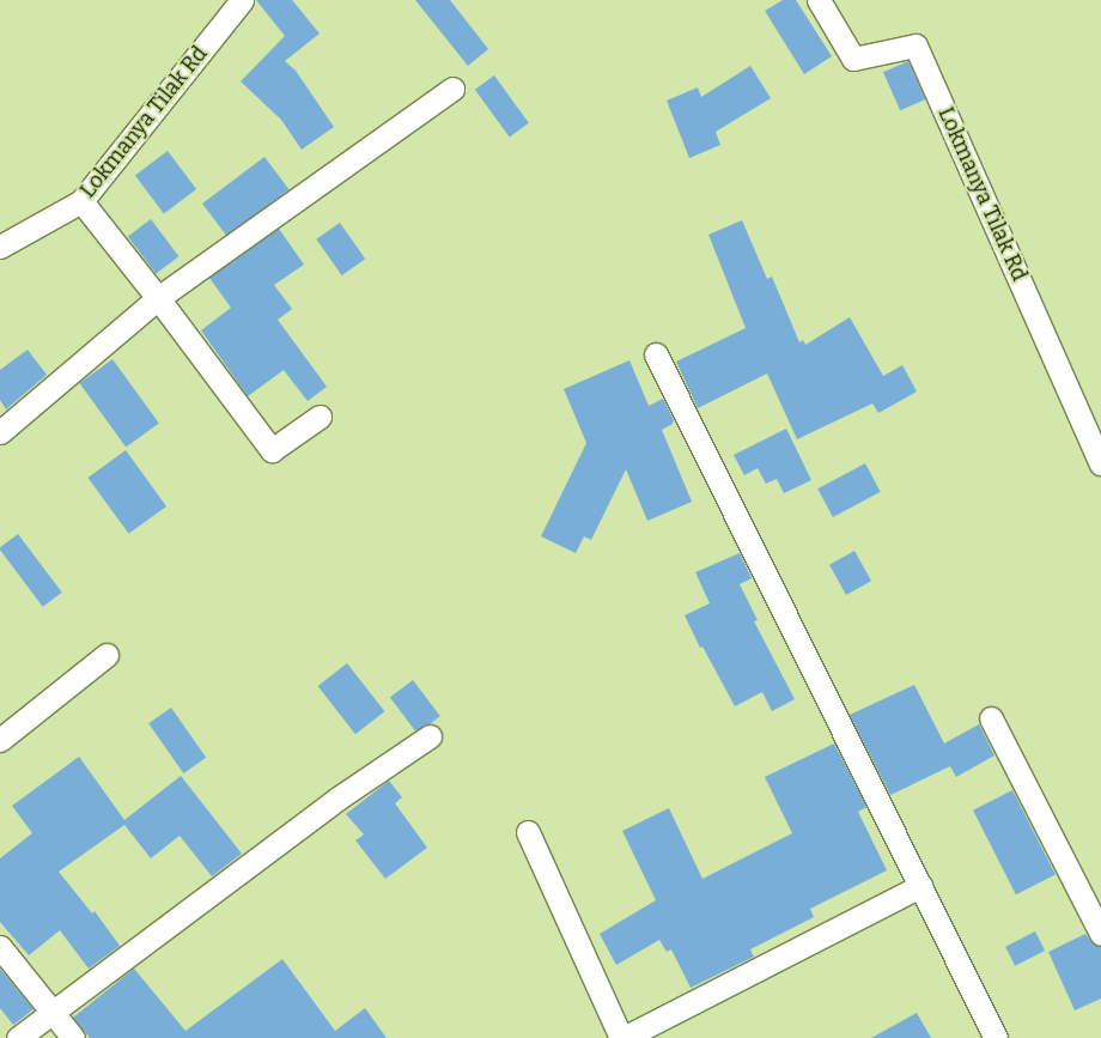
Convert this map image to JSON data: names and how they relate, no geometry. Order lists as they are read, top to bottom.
{
  "streets": {
    "street": ["Lokmanya Tilak Rd"]
  }
}
